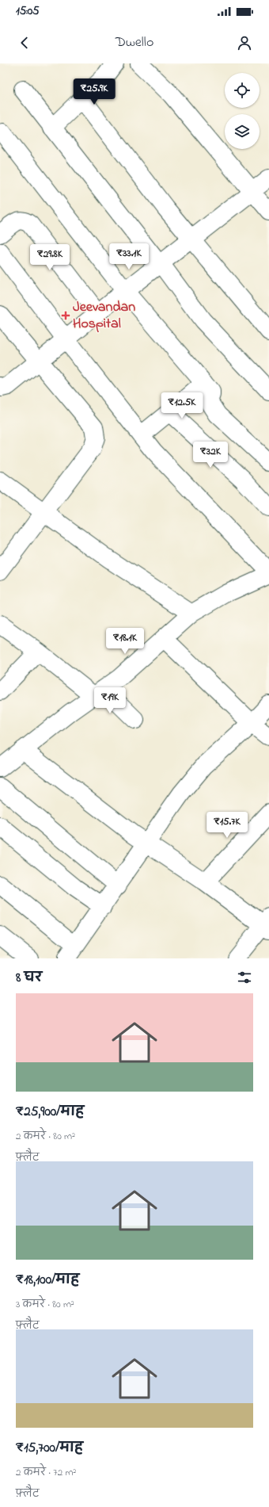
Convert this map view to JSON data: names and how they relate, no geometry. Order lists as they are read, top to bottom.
{
  "places": {
    "health": ["Jeevandan Hospital"]
  },
  "page": {
    "status": "15:05",
    "header": "Dwello",
    "price": [
      "₹25.9K",
      "₹33.1K",
      "₹29.8K",
      "₹12.5K",
      "₹32K",
      "₹18.1K",
      "₹19K",
      "₹15.7K"
    ],
    "heading": "8 घर",
    "list": [
      {
        "name": "₹25,900/माह",
        "note": "2 कमरे · 80 m² · फ़्लैट"
      },
      {
        "name": "₹18,100/माह",
        "note": "3 कमरे · 80 m² · फ़्लैट"
      },
      {
        "name": "₹15,700/माह",
        "note": "2 कमरे · 72 m² · फ़्लैट"
      }
    ]
  }
}
